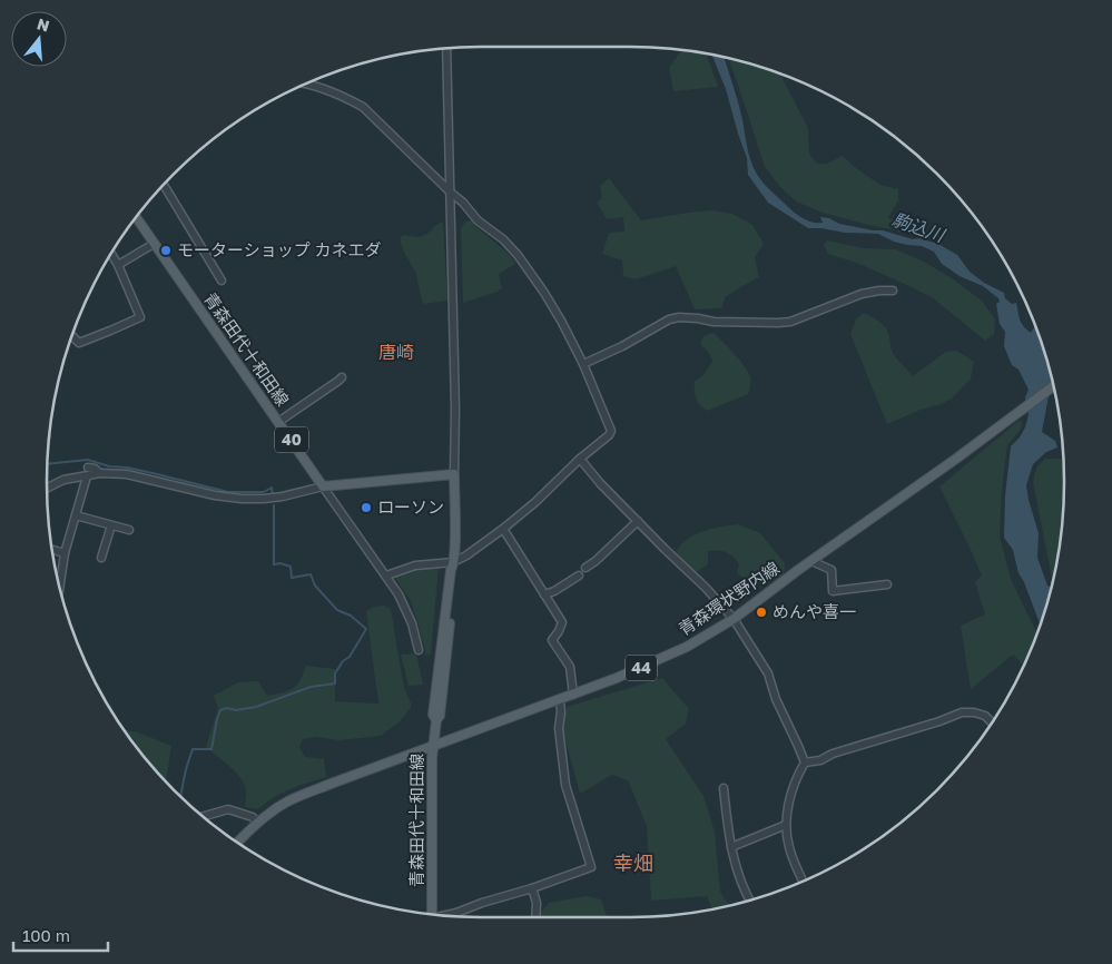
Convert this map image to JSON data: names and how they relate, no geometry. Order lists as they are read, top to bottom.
{
  "streets": {
    "main road": [
      "青森田代十和田線",
      "40",
      "青森環状野内線",
      "44"
    ]
  },
  "crossings": [
    ["青森田代十和田線", "青森環状野内線"]
  ],
  "districts": ["唐崎", "幸畑"],
  "water": ["駒込川"],
  "places": ["モーターショップ カネエダ", "ローソン", "めんや喜一"],
  "scale_bar": "100 m",
  "north": "top"
}
